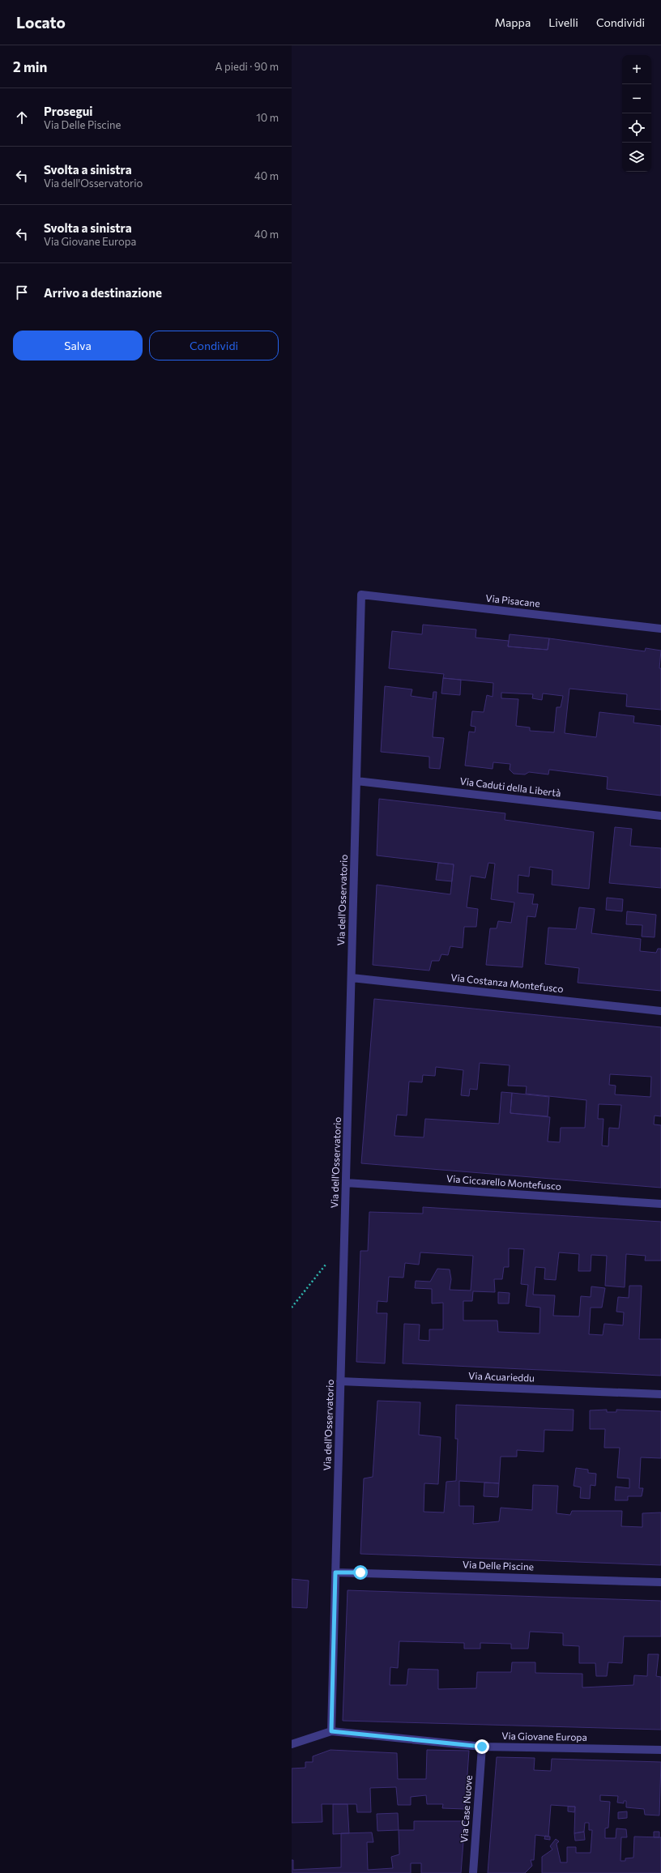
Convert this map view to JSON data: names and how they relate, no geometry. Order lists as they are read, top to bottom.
{
  "streets": {
    "street": [
      "Via Pisacane",
      "Via Caduti della Libertà",
      "Via dell'Osservatorio",
      "Via Costanza Montefusco",
      "Via Ciccarello Montefusco",
      "Via Acuarieddu",
      "Via Delle Piscine",
      "Via Giovane Europa",
      "Via Case Nuove"
    ]
  },
  "crossings": [
    ["Via Pisacane", "Via dell'Osservatorio"],
    ["Via Caduti della Libertà", "Via dell'Osservatorio"],
    ["Via dell'Osservatorio", "Via Costanza Montefusco"],
    ["Via dell'Osservatorio", "Via Ciccarello Montefusco"],
    ["Via dell'Osservatorio", "Via Acuarieddu"],
    ["Via dell'Osservatorio", "Via Delle Piscine"],
    ["Via dell'Osservatorio", "Via Giovane Europa"],
    ["Via Giovane Europa", "Via Case Nuove"]
  ],
  "page": {
    "header": "Locato",
    "nav": ["Mappa", "Livelli", "Condividi"],
    "heading": ["2 min", "A piedi · 90 m"],
    "map_buttons": ["+", "−"],
    "list": [
      ["Prosegui", "Via Delle Piscine", "10 m"],
      ["Svolta a sinistra", "Via dell'Osservatorio", "40 m"],
      ["Svolta a sinistra", "Via Giovane Europa", "40 m"],
      "Arrivo a destinazione"
    ],
    "buttons": ["Salva", "Condividi"]
  }
}
